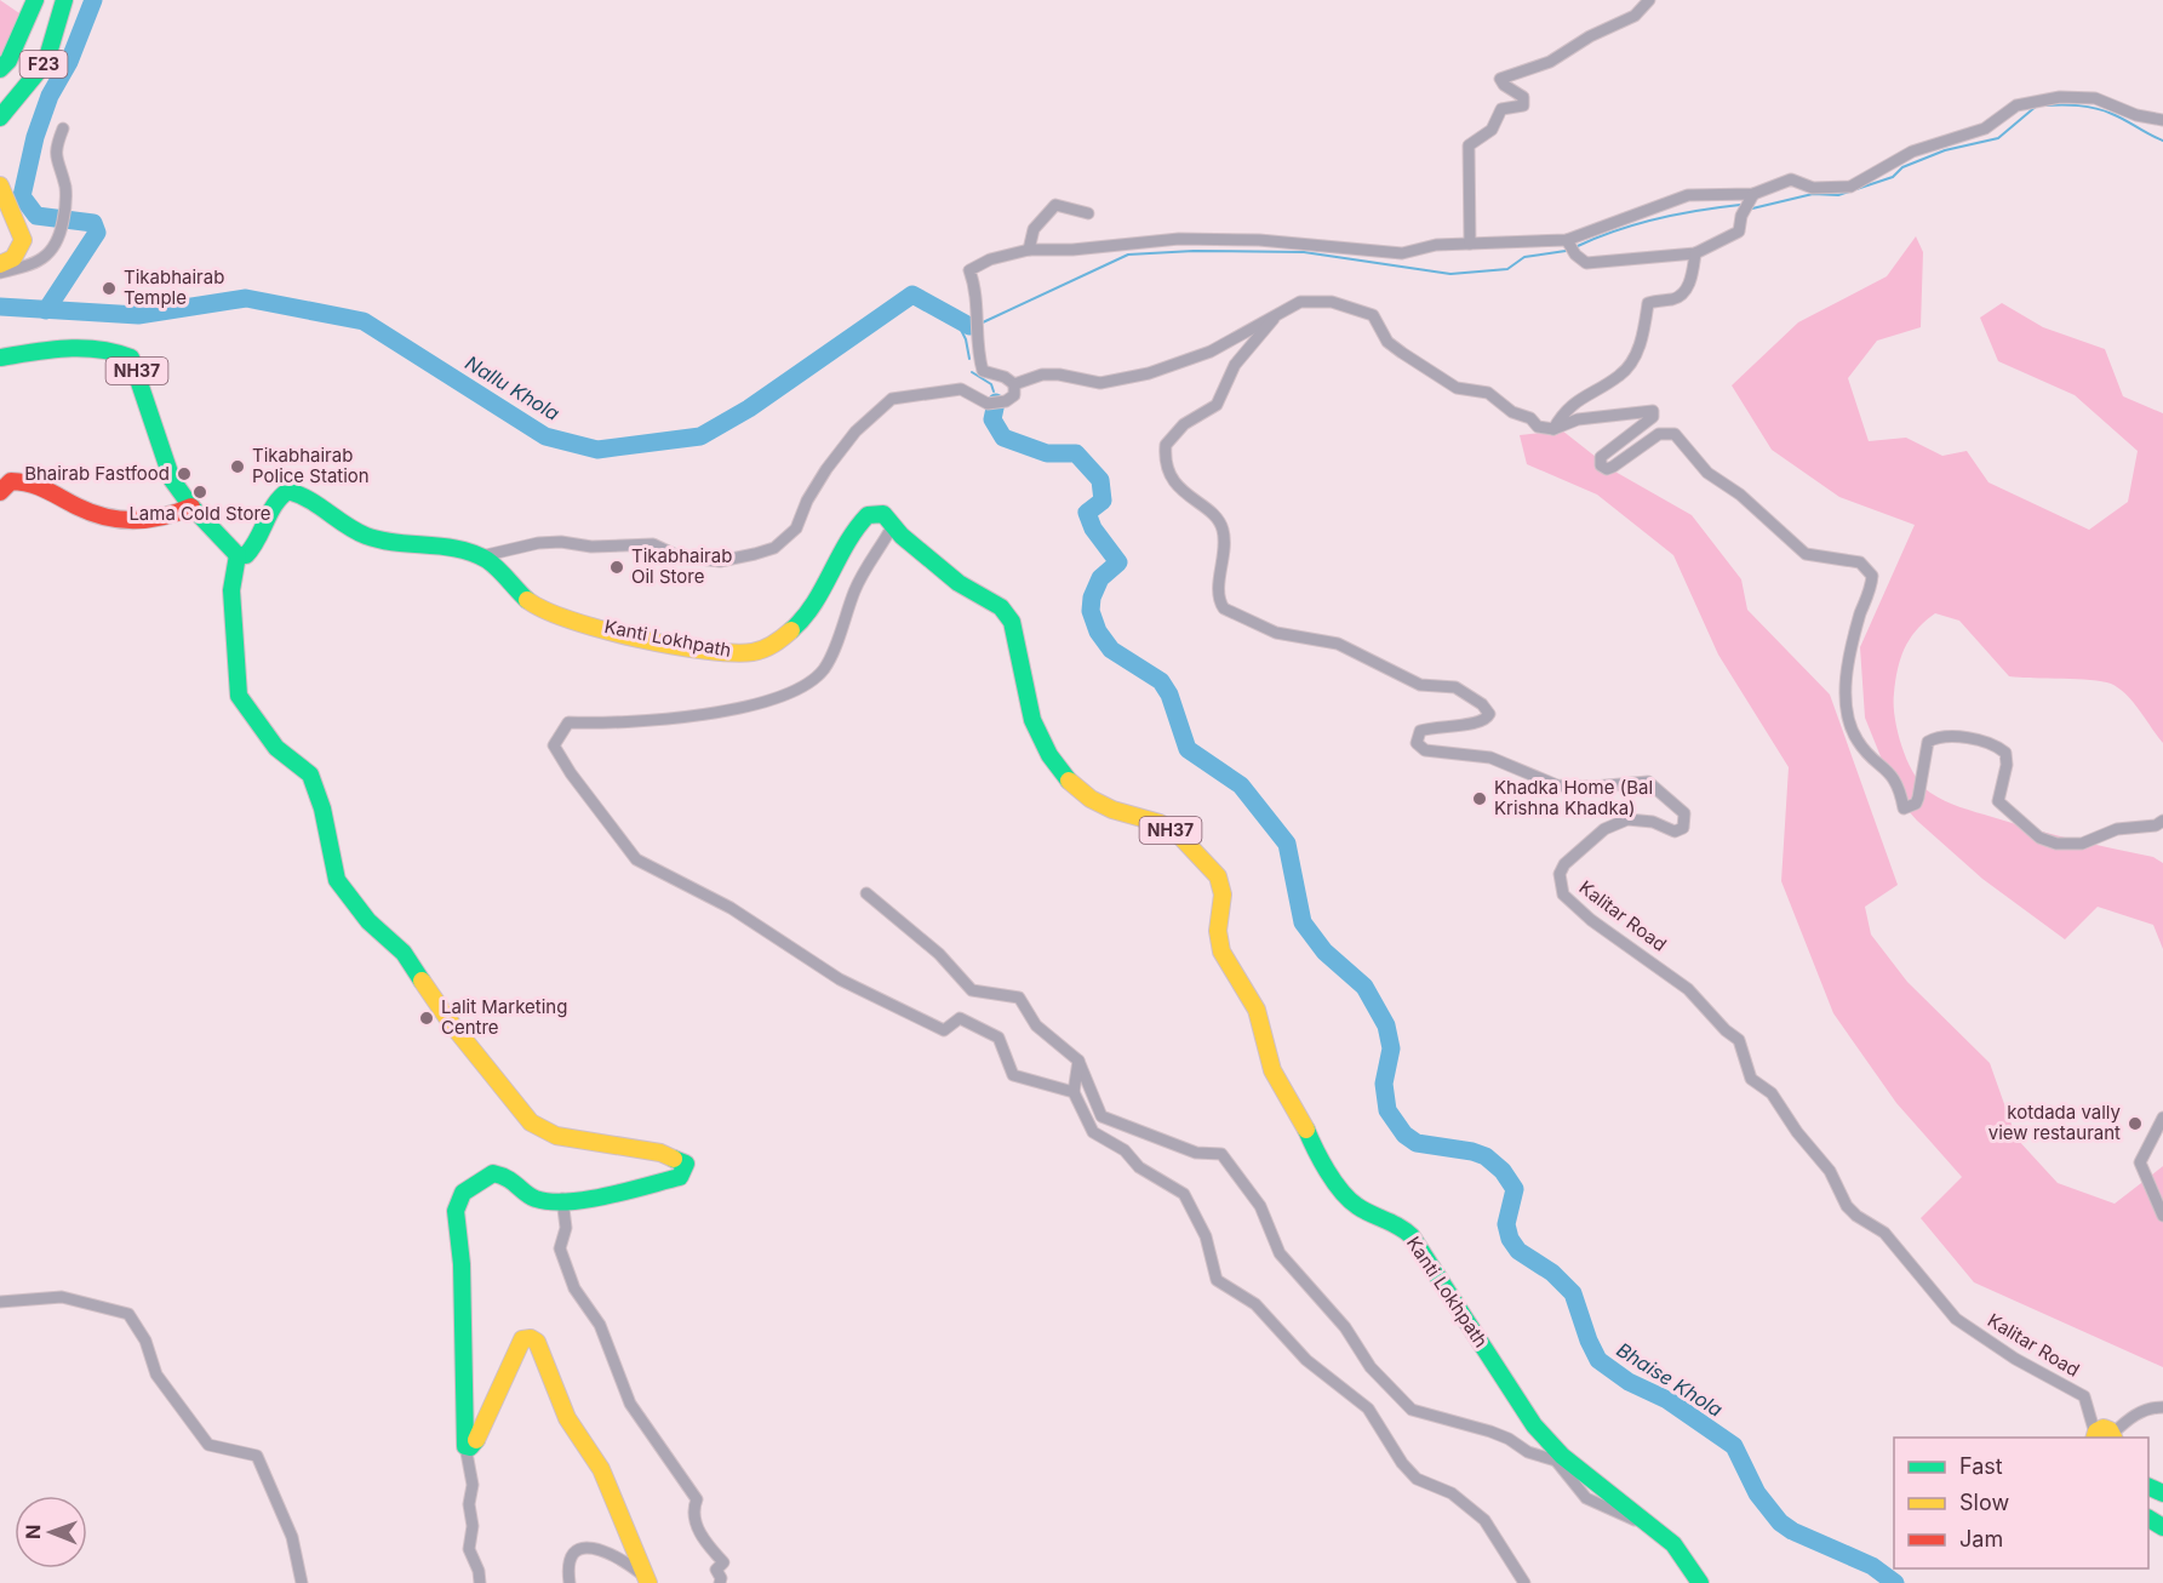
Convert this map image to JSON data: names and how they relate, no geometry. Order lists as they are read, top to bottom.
{
  "streets": {
    "main road": ["F23", "NH37", "Kanti Lokhpath"],
    "street": ["Kalitar Road"]
  },
  "water": ["Nallu Khola", "Bhaise Khola"],
  "places": [
    "Tikabhairab Temple",
    "Tikabhairab Police Station",
    "Bhairab Fastfood",
    "Lama Cold Store",
    "Tikabhairab Oil Store",
    "Khadka Home (Bal Krishna Khadka)",
    "Lalit Marketing Centre",
    "kotdada vally view restaurant"
  ],
  "legend": ["Fast", "Slow", "Jam"],
  "north": "left"
}
